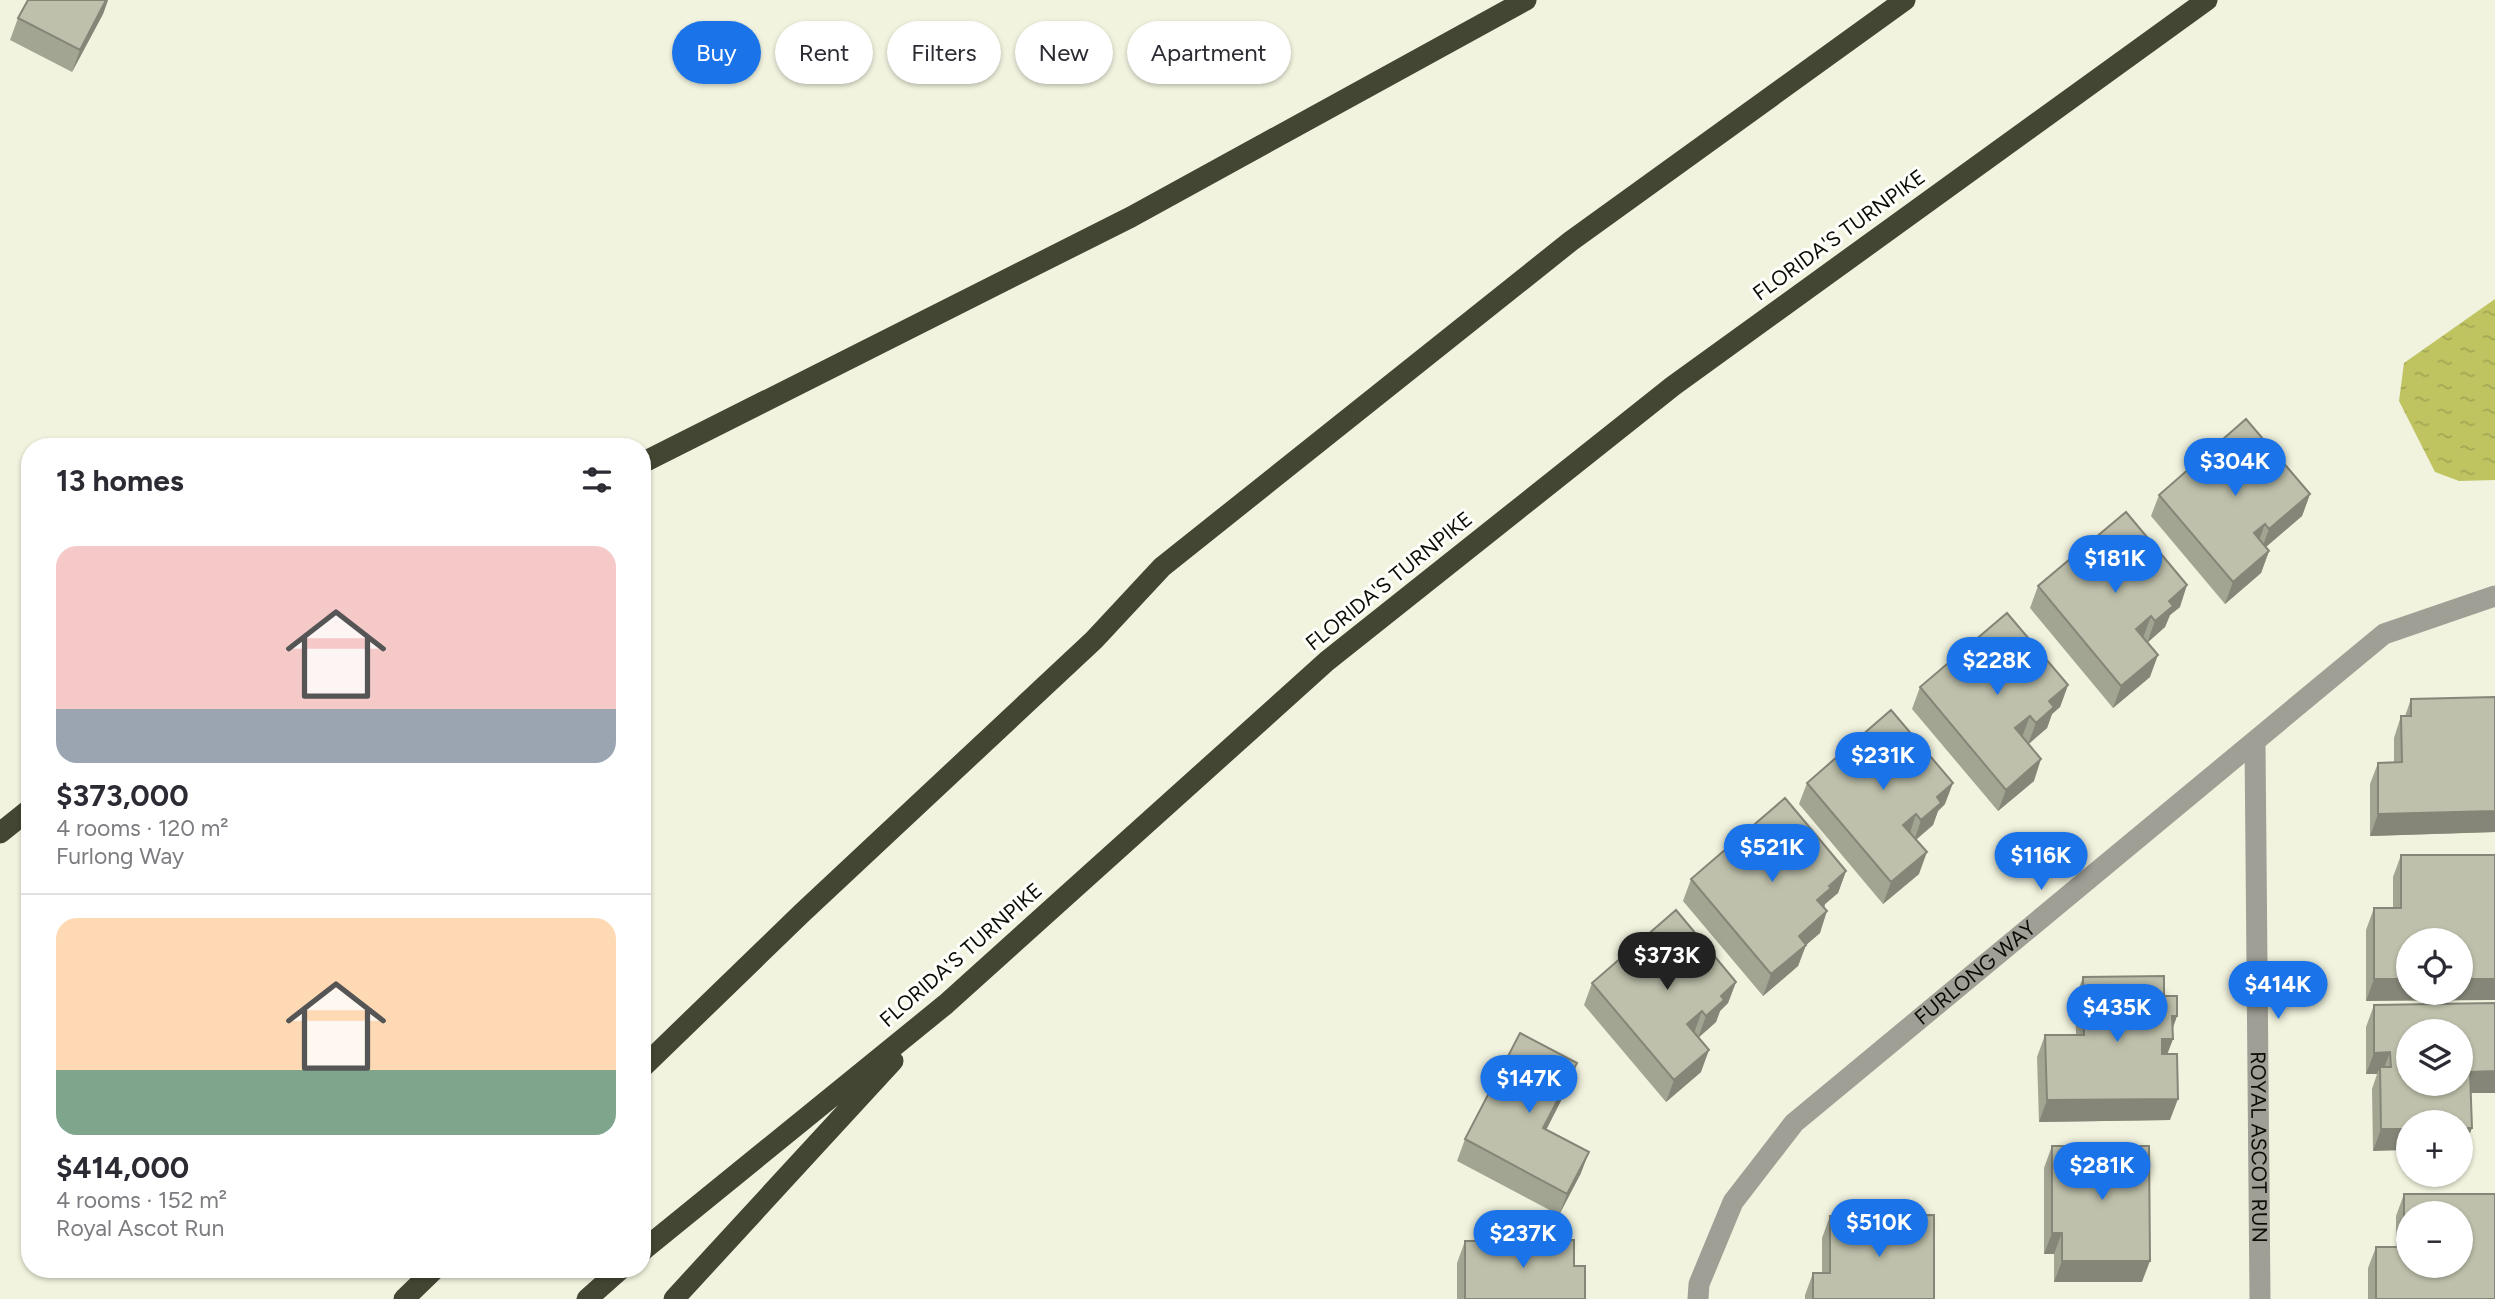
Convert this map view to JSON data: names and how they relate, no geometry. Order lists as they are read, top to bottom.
{
  "streets": {
    "highway": ["FLORIDA'S TURNPIKE"],
    "street": ["FURLONG WAY", "ROYAL ASCOT RUN"]
  },
  "crossings": [
    ["FURLONG WAY", "ROYAL ASCOT RUN"]
  ],
  "page": {
    "chip": [
      "Buy",
      "Rent",
      "Filters",
      "New",
      "Apartment"
    ],
    "price": [
      "$304K",
      "$181K",
      "$228K",
      "$231K",
      "$521K",
      "$116K",
      "$373K",
      "$414K",
      "$435K",
      "$147K",
      "$281K",
      "$510K",
      "$237K"
    ],
    "heading": "13 homes",
    "list": [
      {
        "name": "$373,000",
        "note": "4 rooms · 120 m² · Furlong Way"
      },
      {
        "name": "$414,000",
        "note": "4 rooms · 152 m² · Royal Ascot Run"
      }
    ],
    "map_buttons": ["+", "−"]
  }
}
